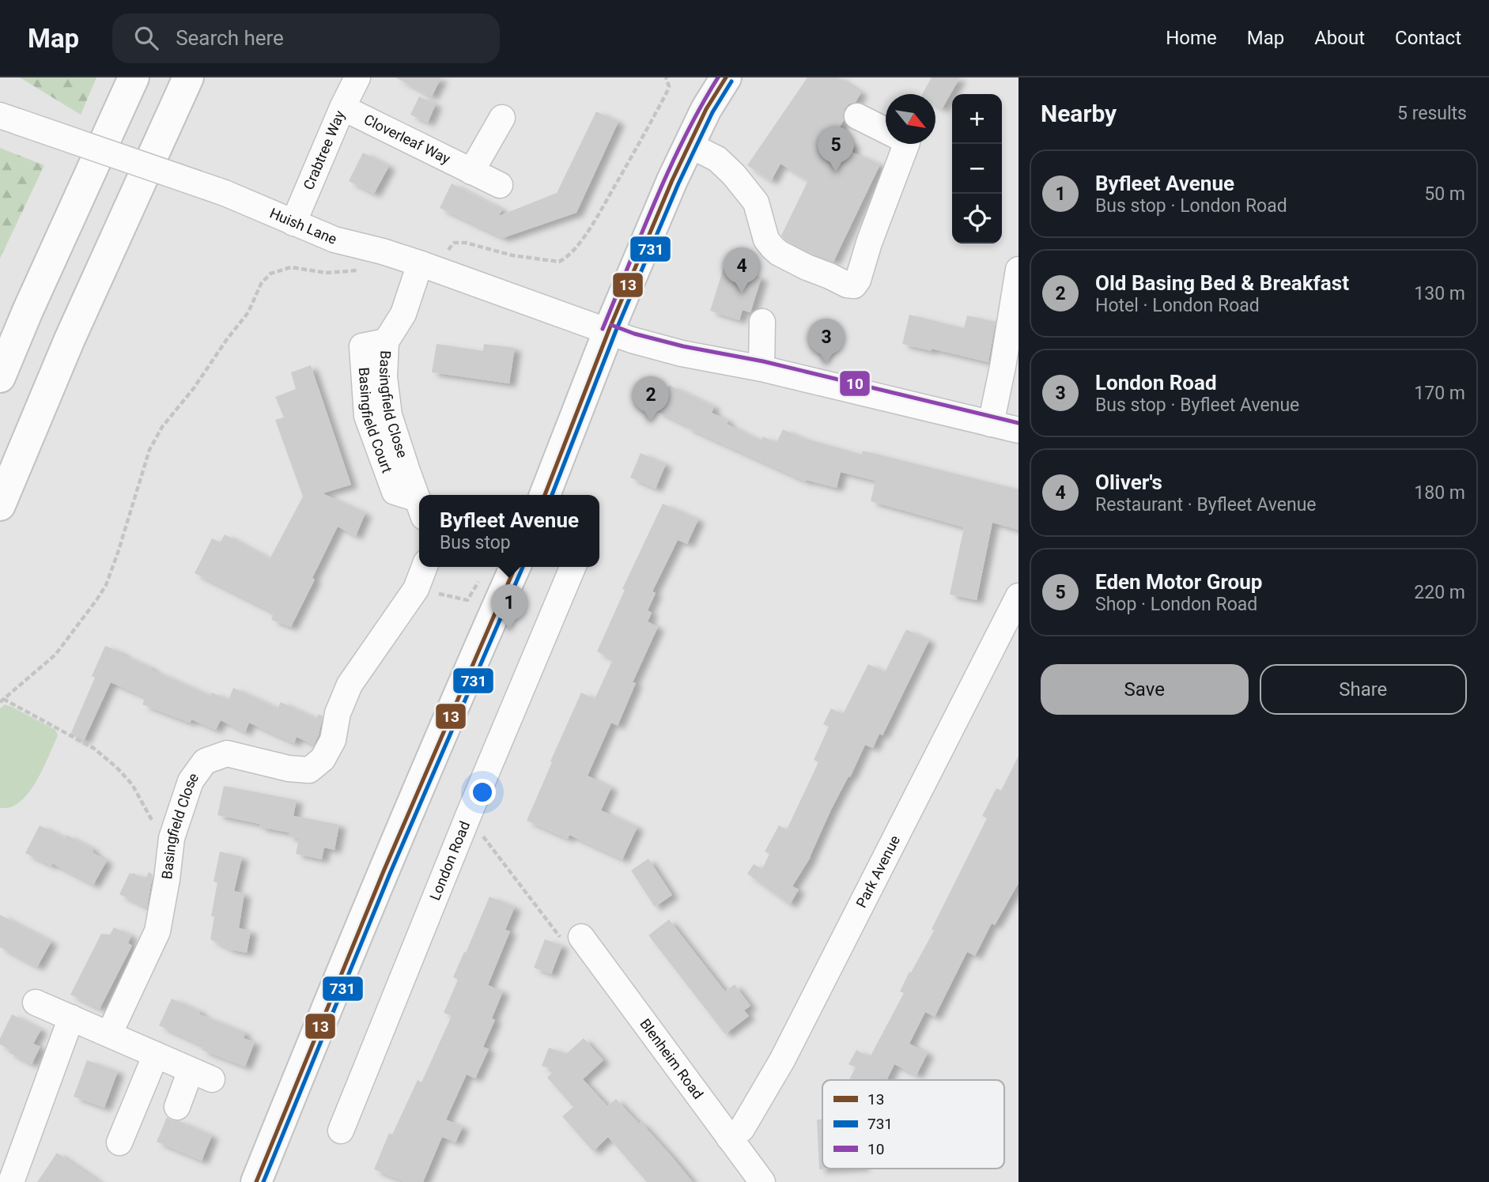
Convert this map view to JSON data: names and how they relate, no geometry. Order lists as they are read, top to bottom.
{
  "streets": {
    "street": [
      "Cloverleaf Way",
      "Crabtree Way",
      "Huish Lane",
      "Basingfield Close",
      "London Road",
      "Park Avenue",
      "Blenheim Road"
    ]
  },
  "crossings": [
    ["Cloverleaf Way", "Crabtree Way"],
    ["Crabtree Way", "Huish Lane"],
    ["Huish Lane", "Basingfield Close"],
    ["Park Avenue", "Blenheim Road"]
  ],
  "lines": ["transit line 13", "transit line 10", "transit line 731"],
  "legend": ["13", "731", "10"],
  "north": "bottom right",
  "page": {
    "header": "Map",
    "search": "Search here",
    "nav": [
      "Home",
      "Map",
      "About",
      "Contact"
    ],
    "heading": ["Nearby", "5 results"],
    "map_buttons": ["+", "−"],
    "pins": [
      "5",
      "4",
      "3",
      "2",
      "1"
    ],
    "list": [
      {
        "mark": "1",
        "name": "Byfleet Avenue",
        "note": "Bus stop · London Road",
        "value": "50 m"
      },
      {
        "mark": "2",
        "name": "Old Basing Bed & Breakfast",
        "note": "Hotel · London Road",
        "value": "130 m"
      },
      {
        "mark": "3",
        "name": "London Road",
        "note": "Bus stop · Byfleet Avenue",
        "value": "170 m"
      },
      {
        "mark": "4",
        "name": "Oliver's",
        "note": "Restaurant · Byfleet Avenue",
        "value": "180 m"
      },
      {
        "mark": "5",
        "name": "Eden Motor Group",
        "note": "Shop · London Road",
        "value": "220 m"
      }
    ],
    "popup": ["Byfleet Avenue", "Bus stop"],
    "buttons": ["Save", "Share"]
  }
}
